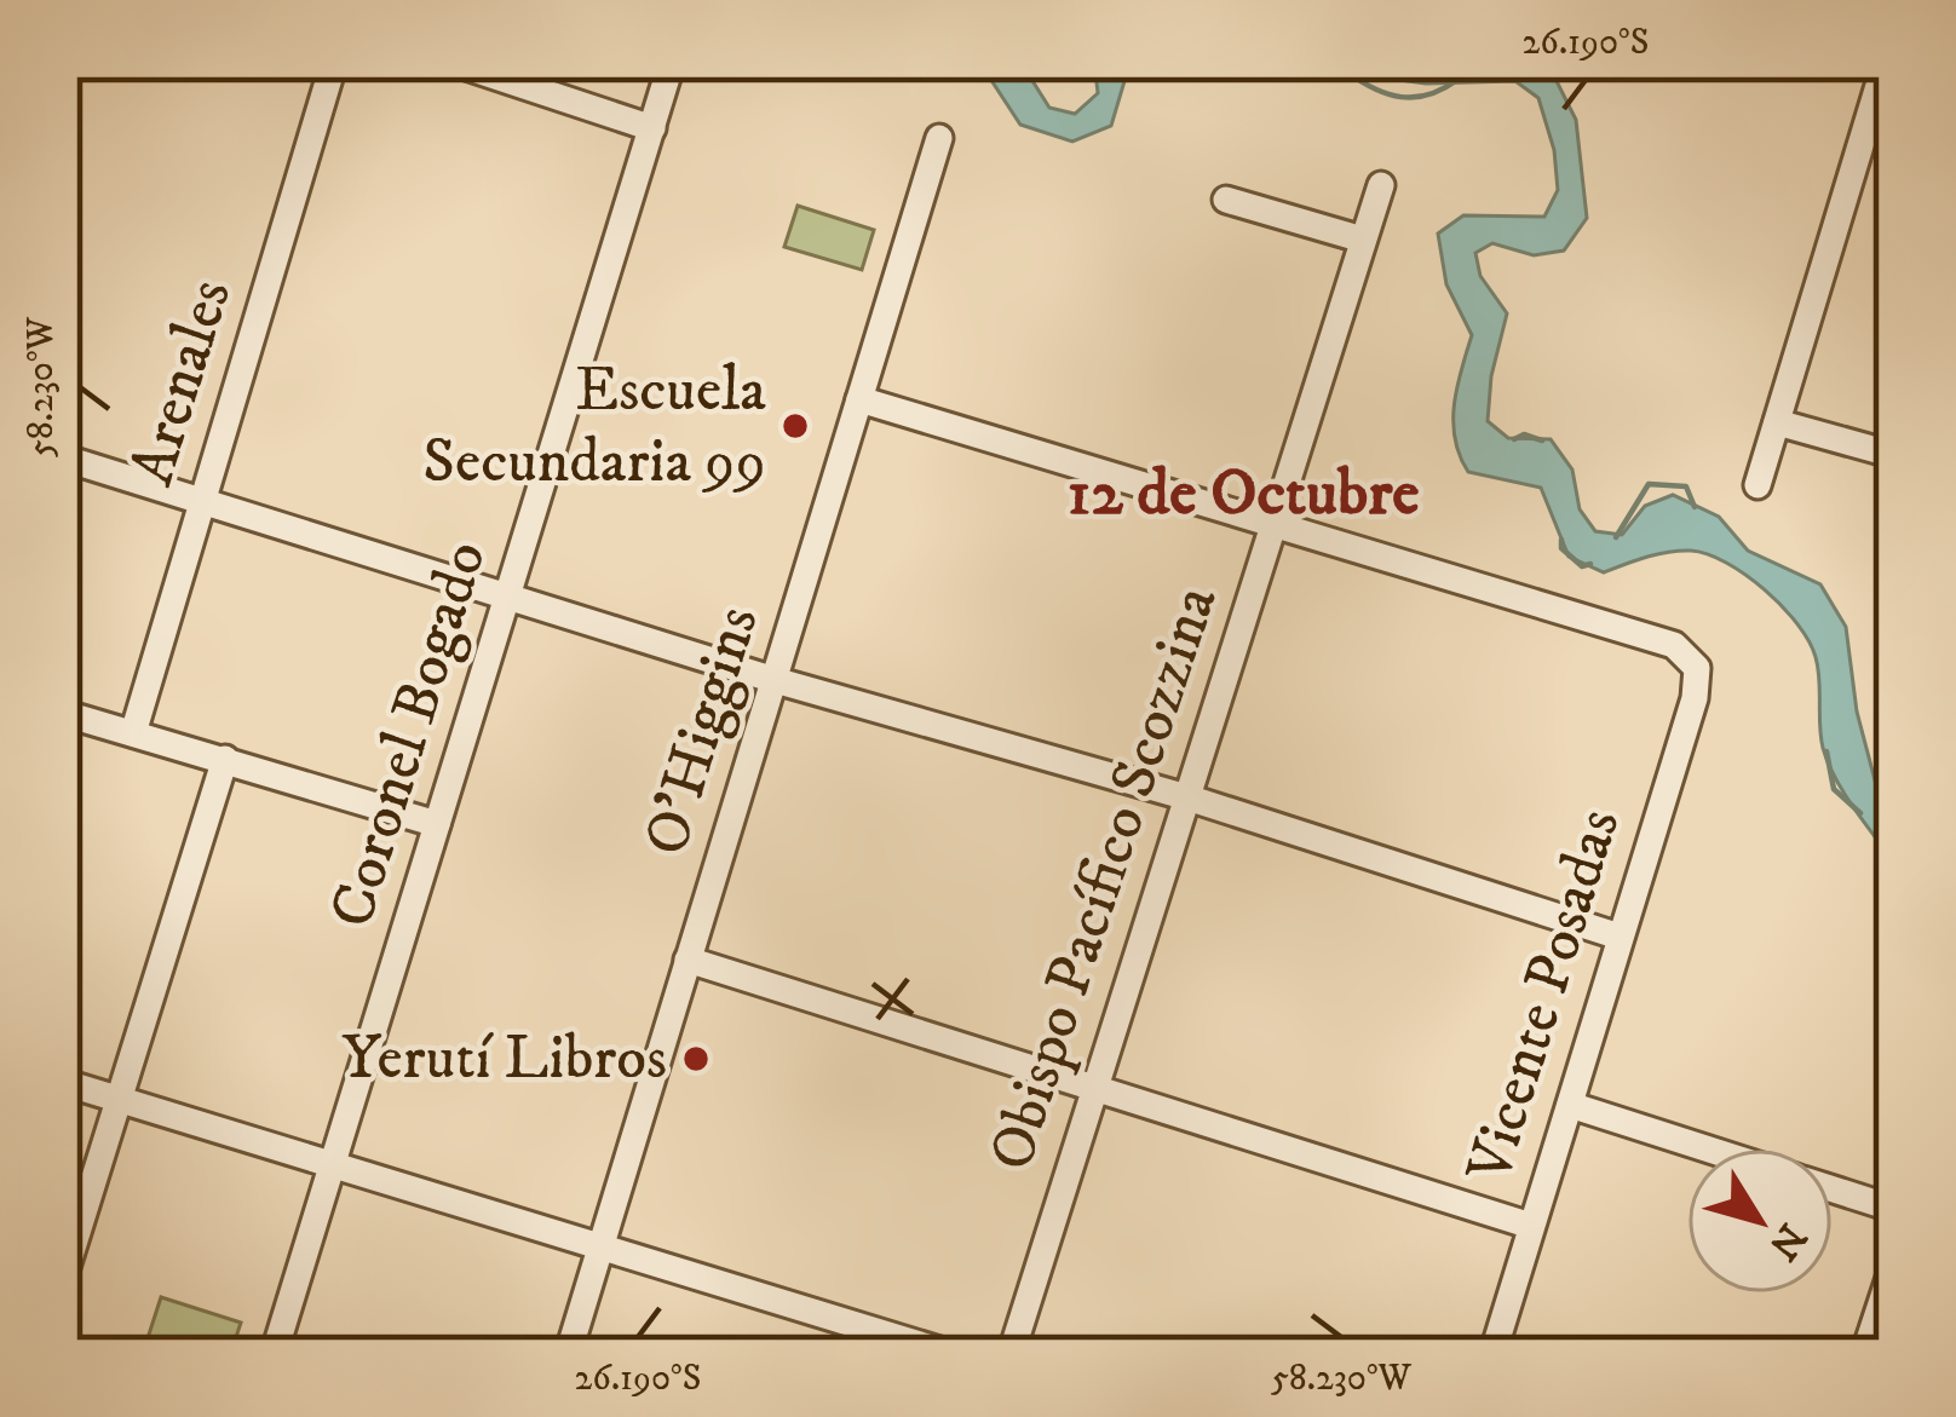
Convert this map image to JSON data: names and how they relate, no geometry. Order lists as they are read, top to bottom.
{
  "streets": {
    "street": [
      "Arenales",
      "O'Higgins",
      "Coronel Bogado",
      "Obispo Pacífico Scozzina",
      "Vicente Posadas"
    ]
  },
  "crossings": [
    ["Obispo Pacífico Scozzina", "Vicente Posadas"]
  ],
  "districts": ["12 de Octubre"],
  "places": ["Escuela Secundaria 99", "Yerutí Libros"],
  "north": "bottom right",
  "coordinates": ["26.190°S", "58.230°W"]
}
